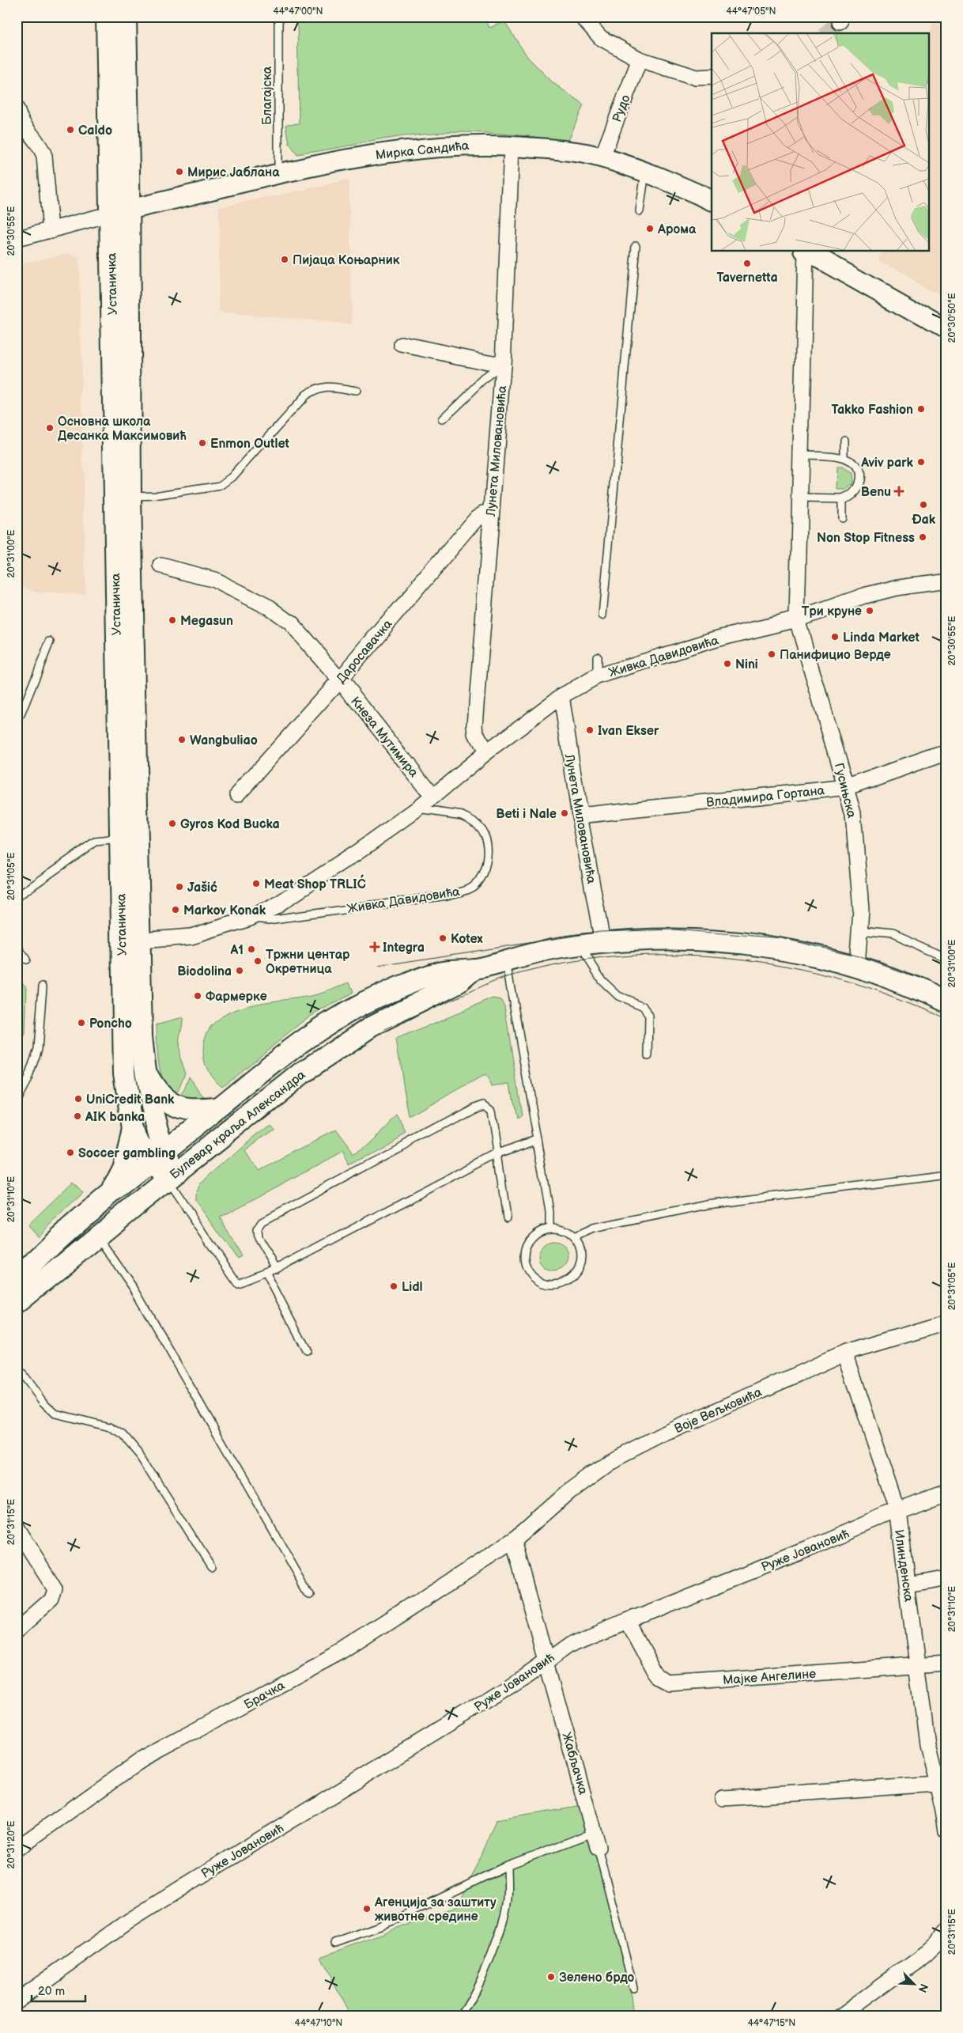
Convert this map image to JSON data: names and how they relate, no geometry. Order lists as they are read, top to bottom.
{
  "streets": {
    "main road": ["Устаничка", "Булевар краља Александра"],
    "street": [
      "Рудо",
      "Мирка Сандића",
      "Лунета Миловановића",
      "Даросавачка",
      "Живка Давидовића",
      "Кнеза Мутимира",
      "Гусињска",
      "Владимира Гортана",
      "Воје Вељковића",
      "Руже Јовановић",
      "Илинденска",
      "Мајке Ангелине",
      "Брачка",
      "Жабљачка"
    ],
    "lane": ["Благајска"]
  },
  "crossings": [
    ["Благајска", "Мирка Сандића"],
    ["Рудо", "Мирка Сандића"],
    ["Мирка Сандића", "Устаничка"],
    ["Мирка Сандића", "Лунета Миловановића"],
    ["Устаничка", "Живка Давидовића"],
    ["Устаничка", "Булевар краља Александра"],
    ["Лунета Миловановића", "Даросавачка"],
    ["Лунета Миловановића", "Живка Давидовића"],
    ["Лунета Миловановића", "Владимира Гортана"],
    ["Лунета Миловановића", "Булевар краља Александра"],
    ["Даросавачка", "Кнеза Мутимира"],
    ["Живка Давидовића", "Кнеза Мутимира"],
    ["Живка Давидовића", "Гусињска"],
    ["Гусињска", "Владимира Гортана"],
    ["Гусињска", "Булевар краља Александра"],
    ["Воје Вељковића", "Илинденска"],
    ["Воје Вељковића", "Брачка"],
    ["Воје Вељковића", "Жабљачка"],
    ["Руже Јовановић", "Илинденска"],
    ["Руже Јовановић", "Мајке Ангелине"],
    ["Руже Јовановић", "Жабљачка"],
    ["Илинденска", "Мајке Ангелине"],
    ["Брачка", "Жабљачка"]
  ],
  "places": {
    "other": [
      "Caldo",
      "Мирис Јаблана",
      "Арома",
      "Пијаца Коњарник",
      "Tavernetta",
      "Takko Fashion",
      "Основна школа Десанка Максимовић",
      "Enmon Outlet",
      "Aviv park",
      "Đak",
      "Non Stop Fitness",
      "Три круне",
      "Megasun",
      "Linda Market",
      "Панифицио Верде",
      "Nini",
      "Ivan Ekser",
      "Wangbuliao",
      "Beti i Nale",
      "Gyros Kod Bucka",
      "Meat Shop TRLIĆ",
      "Jašić",
      "Markov Konak",
      "Kotex",
      "A1",
      "Тржни центар Окретница",
      "Biodolina",
      "Фармерке",
      "Poncho",
      "UniCredit Bank",
      "AIK banka",
      "Soccer gambling",
      "Lidl",
      "Агенција за заштиту животне средине",
      "Зелено брдо"
    ],
    "health": ["Benu", "Integra"]
  },
  "scale_bar": "20 m",
  "north": "bottom right",
  "coordinates": [
    "44°47'00\"N",
    "44°47'05\"N",
    "20°30'55\"E",
    "20°30'50\"E",
    "20°31'00\"E",
    "20°31'05\"E",
    "20°31'10\"E",
    "20°31'15\"E",
    "20°31'20\"E",
    "44°47'10\"N",
    "44°47'15\"N"
  ]
}
